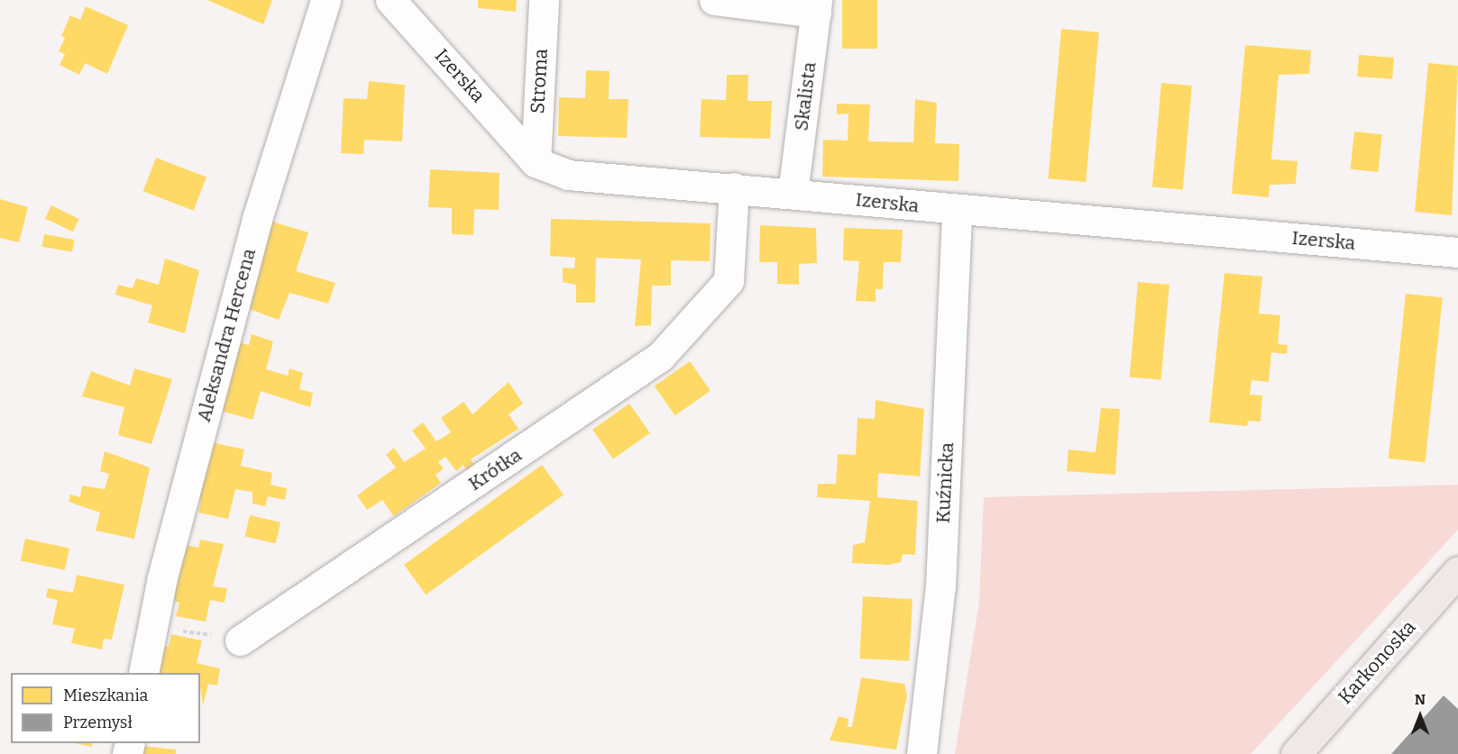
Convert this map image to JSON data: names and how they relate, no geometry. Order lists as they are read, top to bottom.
{
  "streets": {
    "main road": ["Karkonoska"],
    "street": [
      "Izerska",
      "Stroma",
      "Skalista",
      "Aleksandra Hercena",
      "Krótka",
      "Kuźnicka"
    ]
  },
  "crossings": [
    ["Izerska", "Stroma"],
    ["Izerska", "Skalista"],
    ["Izerska", "Krótka"],
    ["Izerska", "Kuźnicka"]
  ],
  "legend": ["Mieszkania", "Przemysł"],
  "north": "top"
}
